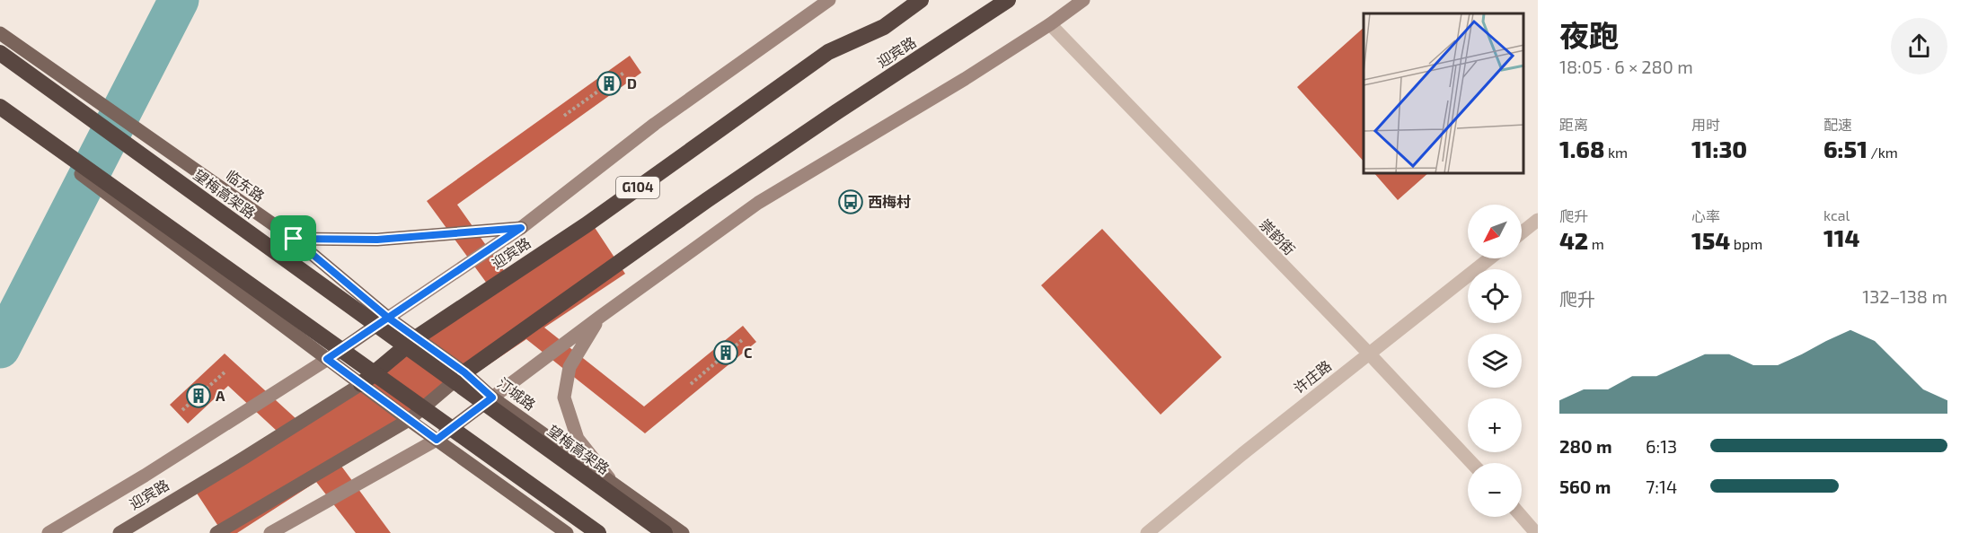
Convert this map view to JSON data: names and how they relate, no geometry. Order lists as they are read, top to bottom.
{
  "streets": {
    "highway": ["迎宾路", "G104", "望梅高架路"],
    "main road": ["临东路", "汀城路"],
    "street": ["崇韵街", "许庄路"]
  },
  "crossings": [
    ["迎宾路", "临东路"],
    ["迎宾路", "汀城路"],
    ["临东路", "汀城路"],
    ["崇韵街", "许庄路"]
  ],
  "places": {
    "building": ["D", "C", "A"],
    "bus stop": ["西梅村"]
  },
  "north": "bottom left",
  "page": {
    "heading": ["夜跑", "18:05 · 6 × 280 m"],
    "stats": [
      ["距离", "1.68 km"],
      ["用时", "11:30"],
      ["配速", "6:51 /km"],
      ["爬升", "42 m"],
      ["心率", "154 bpm"],
      ["kcal", "114"]
    ],
    "map_buttons": ["+", "−"],
    "chart": ["爬升", "132–138 m"],
    "list": [
      {
        "name": "280 m",
        "note": "6:13"
      },
      {
        "name": "560 m",
        "note": "7:14"
      }
    ]
  }
}
